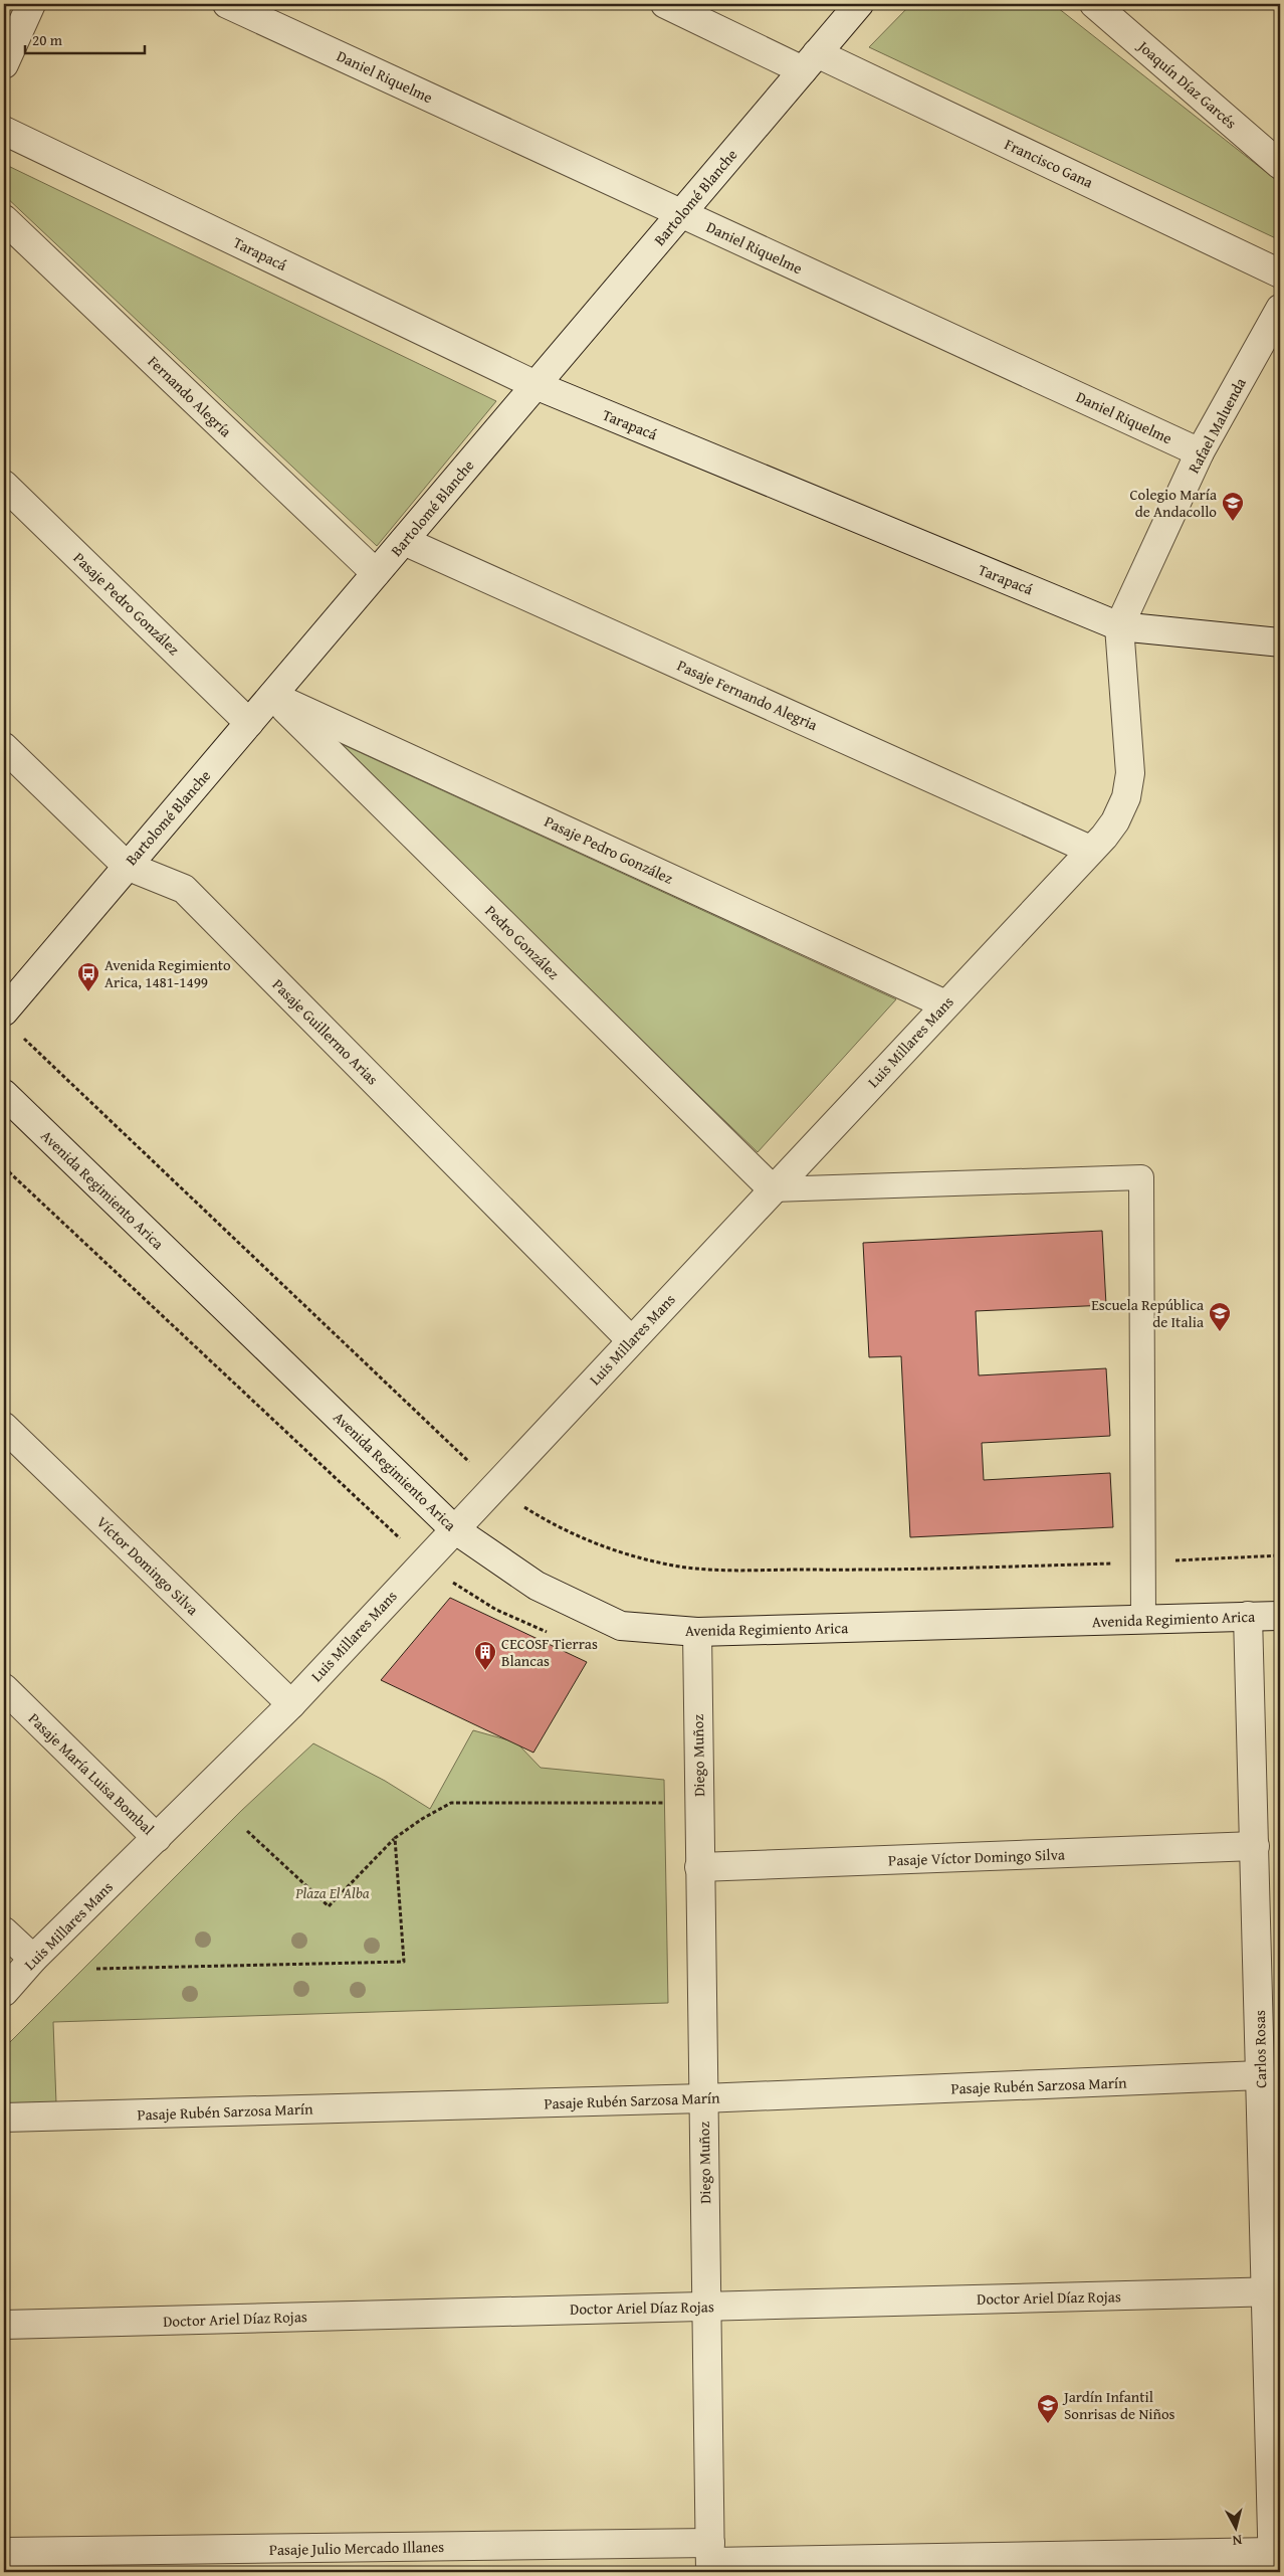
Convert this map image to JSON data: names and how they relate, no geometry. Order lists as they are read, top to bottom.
{
  "streets": {
    "street": [
      "Daniel Riquelme",
      "Joaquín Díaz Garcés",
      "Francisco Gana",
      "Bartolomé Blanche",
      "Tarapacá",
      "Fernando Alegría",
      "Rafael Maluenda",
      "Pasaje Pedro González",
      "Pasaje Fernando Alegria",
      "Pedro González",
      "Pasaje Guillermo Arias",
      "Luis Millares Mans",
      "Avenida Regimiento Arica",
      "Víctor Domingo Silva",
      "Diego Muñoz",
      "Pasaje María Luisa Bombal",
      "Pasaje Víctor Domingo Silva",
      "Carlos Rosas",
      "Pasaje Rubén Sarzosa Marín",
      "Doctor Ariel Díaz Rojas",
      "Pasaje Julio Mercado Illanes"
    ]
  },
  "crossings": [
    ["Daniel Riquelme", "Bartolomé Blanche"],
    ["Daniel Riquelme", "Rafael Maluenda"],
    ["Francisco Gana", "Bartolomé Blanche"],
    ["Bartolomé Blanche", "Tarapacá"],
    ["Bartolomé Blanche", "Fernando Alegría"],
    ["Bartolomé Blanche", "Pasaje Pedro González"],
    ["Bartolomé Blanche", "Pasaje Fernando Alegria"],
    ["Bartolomé Blanche", "Pedro González"],
    ["Bartolomé Blanche", "Pasaje Guillermo Arias"],
    ["Tarapacá", "Rafael Maluenda"],
    ["Tarapacá", "Luis Millares Mans"],
    ["Rafael Maluenda", "Luis Millares Mans"],
    ["Pasaje Pedro González", "Pedro González"],
    ["Pasaje Pedro González", "Luis Millares Mans"],
    ["Pasaje Fernando Alegria", "Luis Millares Mans"],
    ["Pedro González", "Luis Millares Mans"],
    ["Pasaje Guillermo Arias", "Luis Millares Mans"],
    ["Luis Millares Mans", "Avenida Regimiento Arica"],
    ["Luis Millares Mans", "Víctor Domingo Silva"],
    ["Luis Millares Mans", "Pasaje María Luisa Bombal"],
    ["Avenida Regimiento Arica", "Diego Muñoz"],
    ["Avenida Regimiento Arica", "Carlos Rosas"],
    ["Diego Muñoz", "Pasaje Víctor Domingo Silva"],
    ["Diego Muñoz", "Pasaje Rubén Sarzosa Marín"],
    ["Diego Muñoz", "Doctor Ariel Díaz Rojas"],
    ["Diego Muñoz", "Pasaje Julio Mercado Illanes"],
    ["Pasaje Víctor Domingo Silva", "Carlos Rosas"],
    ["Carlos Rosas", "Pasaje Rubén Sarzosa Marín"],
    ["Carlos Rosas", "Doctor Ariel Díaz Rojas"],
    ["Carlos Rosas", "Pasaje Julio Mercado Illanes"]
  ],
  "parks": ["Plaza El Alba"],
  "places": {
    "school or university": ["Colegio María de Andacollo", "Escuela República de Italia", "Jardín Infantil Sonrisas de Niños"],
    "bus stop": ["Avenida Regimiento Arica, 1481-1499"],
    "building": ["CECOSF Tierras Blancas"]
  },
  "scale_bar": "20 m",
  "north": "bottom"
}
